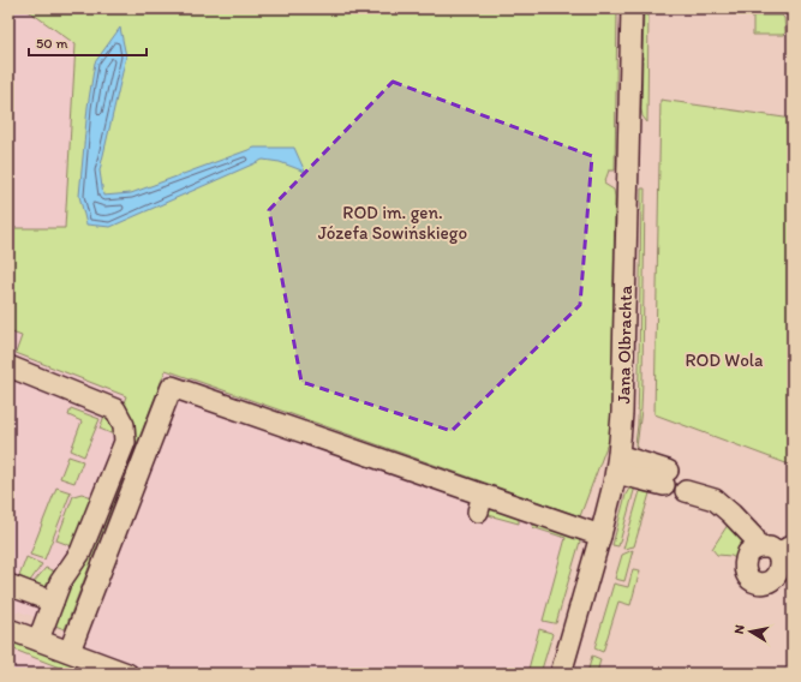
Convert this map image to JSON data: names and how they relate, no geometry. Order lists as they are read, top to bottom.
{
  "streets": {
    "street": ["Jana Olbrachta"]
  },
  "parks": ["ROD im. gen. Józefa Sowińskiego", "ROD Wola"],
  "scale_bar": "50 m",
  "north": "left"
}
